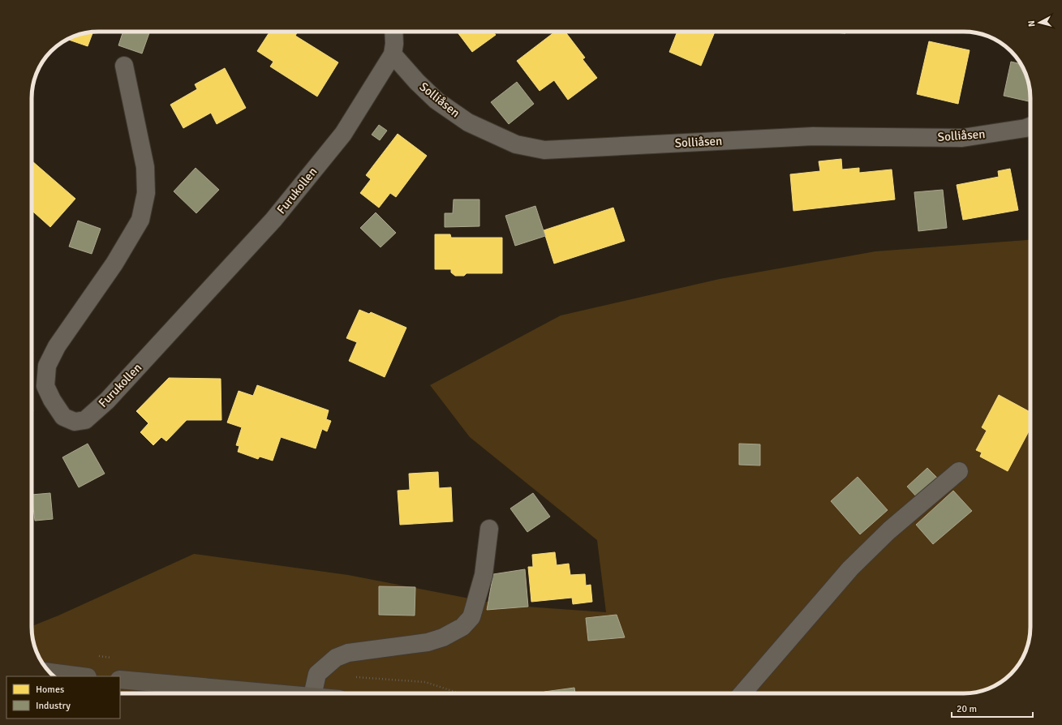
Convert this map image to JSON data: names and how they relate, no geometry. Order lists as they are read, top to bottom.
{
  "streets": {
    "street": ["Solliåsen", "Furukollen"]
  },
  "crossings": [
    ["Solliåsen", "Furukollen"]
  ],
  "legend": ["Homes", "Industry"],
  "scale_bar": "20 m",
  "north": "left"
}
